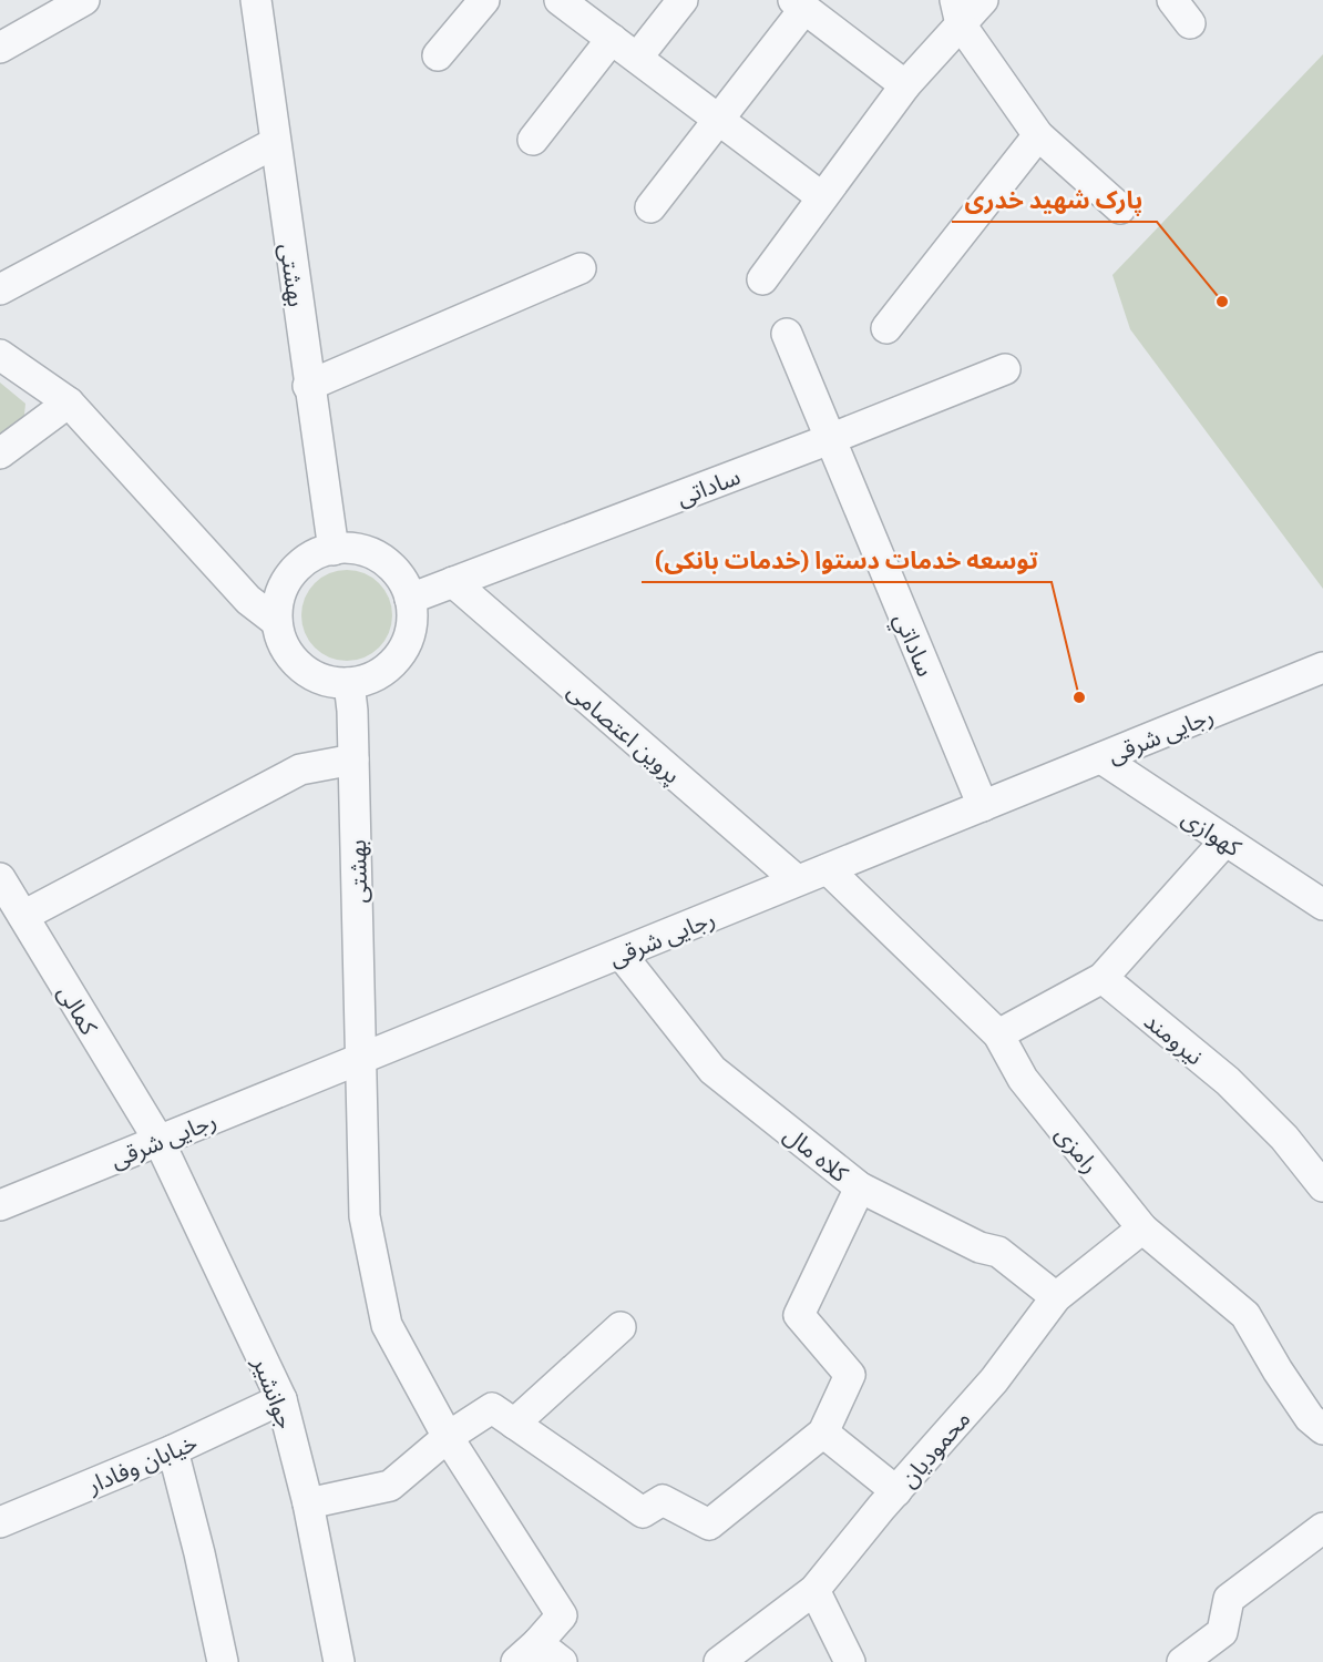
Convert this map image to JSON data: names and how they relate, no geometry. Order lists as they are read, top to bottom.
{
  "streets": {
    "street": [
      "بهشتی",
      "ساداتی",
      "ساداتي",
      "پروین اعتصامی",
      "رجایی شرقی",
      "کهوازی",
      "کمالی",
      "نیرومند",
      "رامزی",
      "کلاه مال",
      "جوانشیر",
      "محمودیان",
      "خیابان وفادار"
    ]
  },
  "crossings": [
    ["بهشتی", "ساداتی"],
    ["بهشتی", "رجایی شرقی"],
    ["ساداتی", "ساداتي"],
    ["ساداتی", "پروین اعتصامی"],
    ["ساداتي", "رجایی شرقی"],
    ["پروین اعتصامی", "رجایی شرقی"],
    ["رجایی شرقی", "کهوازی"],
    ["رجایی شرقی", "کمالی"],
    ["رجایی شرقی", "رامزی"],
    ["رجایی شرقی", "کلاه مال"],
    ["رجایی شرقی", "جوانشیر"],
    ["کمالی", "جوانشیر"],
    ["رامزی", "محمودیان"],
    ["کلاه مال", "محمودیان"],
    ["جوانشیر", "خیابان وفادار"]
  ],
  "places": ["پارک شهید خدری", "(توسعه خدمات دستوا (خدمات بانکی"]
}
